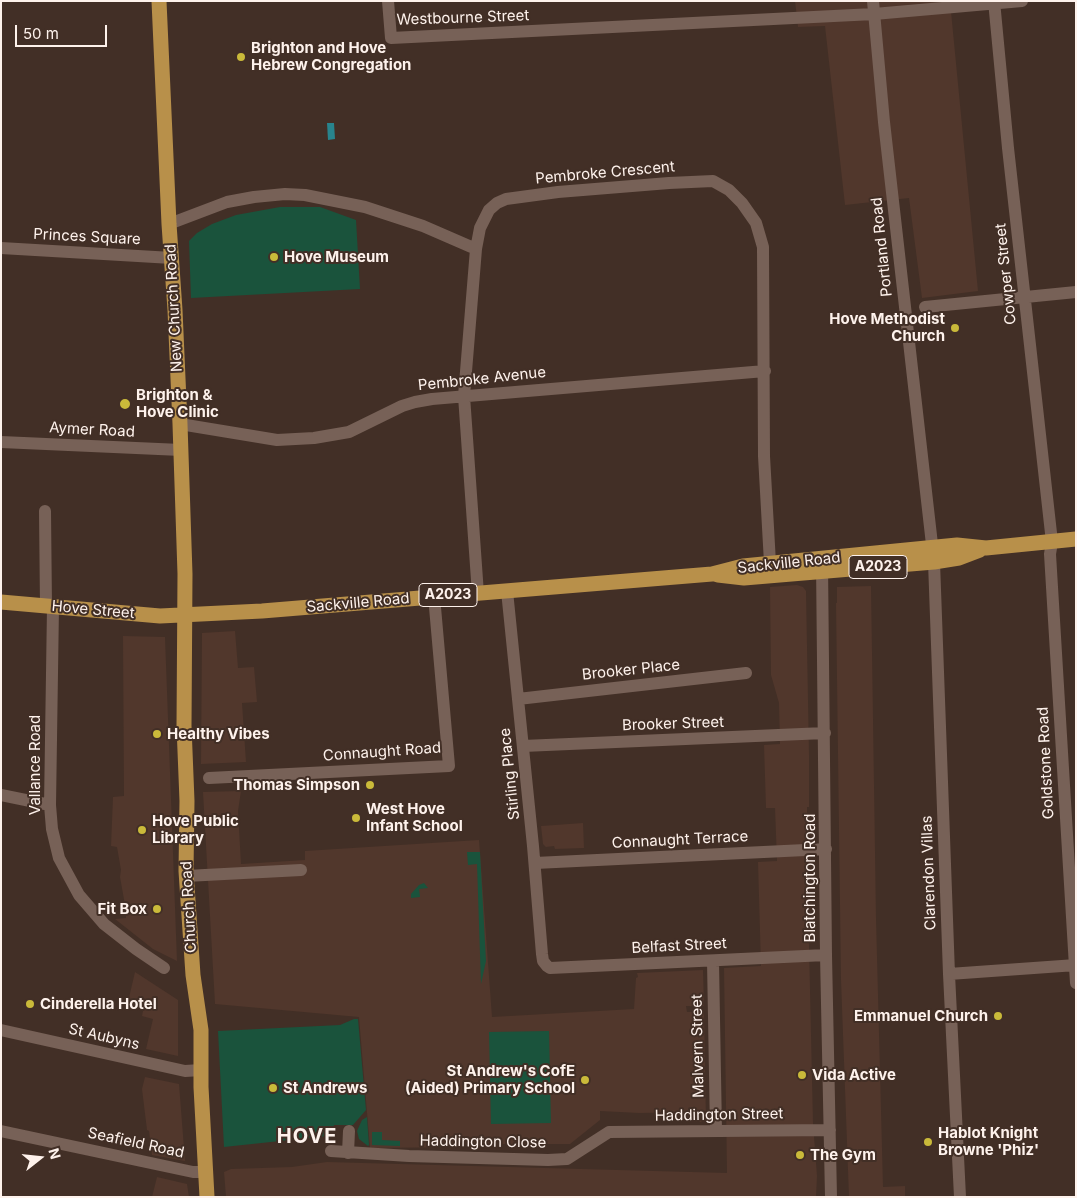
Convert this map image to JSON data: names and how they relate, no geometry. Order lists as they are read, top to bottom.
{
  "streets": {
    "main road": [
      "New Church Road",
      "Sackville Road",
      "A2023",
      "Hove Street",
      "Church Road"
    ],
    "street": [
      "Westbourne Street",
      "Pembroke Crescent",
      "Princes Square",
      "Portland Road",
      "Cowper Street",
      "Pembroke Avenue",
      "Aymer Road",
      "Brooker Place",
      "Brooker Street",
      "Connaught Road",
      "Goldstone Road",
      "Vallance Road",
      "Stirling Place",
      "Connaught Terrace",
      "Clarendon Villas",
      "Blatchington Road",
      "Belfast Street",
      "St Aubyns",
      "Malvern Street",
      "Haddington Street",
      "Haddington Close",
      "Seafield Road"
    ]
  },
  "crossings": [
    ["Westbourne Street", "Portland Road"],
    ["Westbourne Street", "Cowper Street"],
    ["Pembroke Crescent", "Pembroke Avenue"],
    ["Pembroke Crescent", "Sackville Road"],
    ["Princes Square", "New Church Road"],
    ["Portland Road", "Sackville Road"],
    ["Portland Road", "Clarendon Villas"],
    ["Cowper Street", "Sackville Road"],
    ["Cowper Street", "Goldstone Road"],
    ["New Church Road", "Pembroke Avenue"],
    ["New Church Road", "Aymer Road"],
    ["New Church Road", "Sackville Road"],
    ["New Church Road", "Hove Street"],
    ["New Church Road", "Church Road"],
    ["Sackville Road", "Hove Street"],
    ["Sackville Road", "Connaught Road"],
    ["Sackville Road", "Goldstone Road"],
    ["Sackville Road", "Stirling Place"],
    ["Sackville Road", "Clarendon Villas"],
    ["Sackville Road", "Blatchington Road"],
    ["Sackville Road", "Church Road"],
    ["Hove Street", "Vallance Road"],
    ["Hove Street", "Church Road"],
    ["Brooker Place", "Stirling Place"],
    ["Brooker Street", "Stirling Place"],
    ["Brooker Street", "Blatchington Road"],
    ["Stirling Place", "Connaught Terrace"],
    ["Stirling Place", "Belfast Street"],
    ["Connaught Terrace", "Blatchington Road"],
    ["Blatchington Road", "Belfast Street"],
    ["Blatchington Road", "Haddington Street"],
    ["Church Road", "St Aubyns"],
    ["Church Road", "Seafield Road"],
    ["Belfast Street", "Malvern Street"],
    ["Malvern Street", "Haddington Street"],
    ["Haddington Street", "Haddington Close"]
  ],
  "districts": ["HOVE"],
  "places": [
    "Brighton and Hove Hebrew Congregation",
    "Hove Museum",
    "Hove Methodist Church",
    "Brighton & Hove Clinic",
    "Healthy Vibes",
    "Thomas Simpson",
    "West Hove Infant School",
    "Hove Public Library",
    "Fit Box",
    "Cinderella Hotel",
    "Emmanuel Church",
    "Vida Active",
    "St Andrew's CofE (Aided) Primary School",
    "St Andrews",
    "Hablot Knight Browne 'Phiz'",
    "The Gym"
  ],
  "scale_bar": "50 m",
  "north": "right"
}
